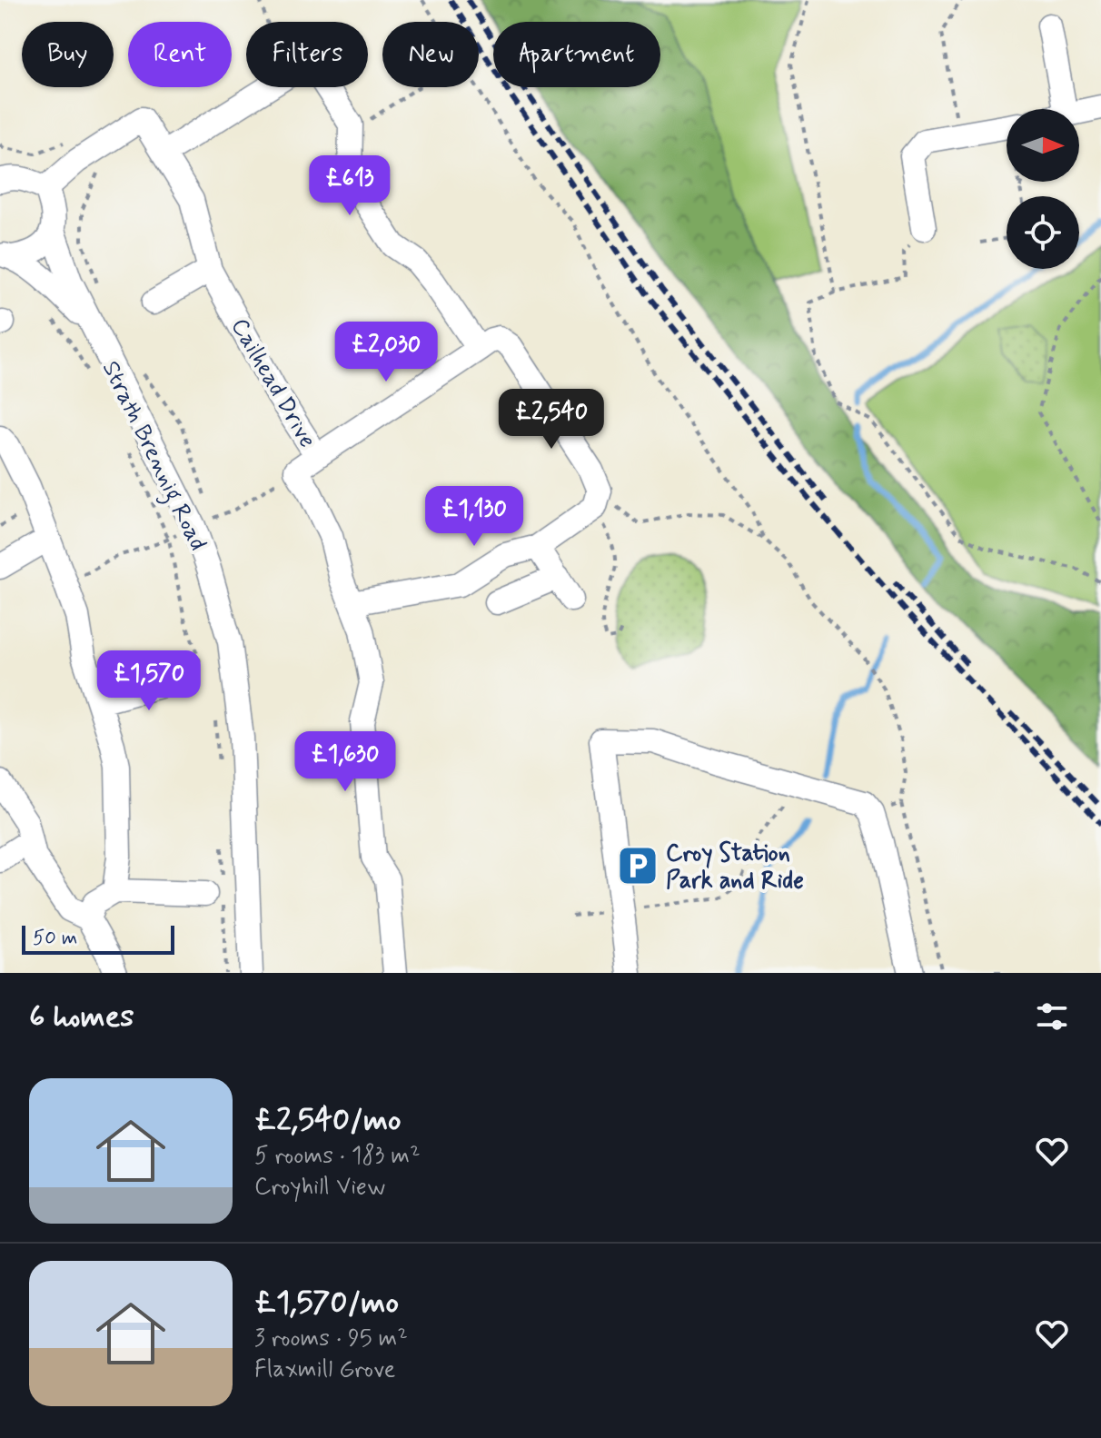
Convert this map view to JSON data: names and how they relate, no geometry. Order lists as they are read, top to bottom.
{
  "streets": {
    "street": ["Cailhead Drive", "Strath Brennig Road"]
  },
  "crossings": [
    ["Cailhead Drive", "Strath Brennig Road"]
  ],
  "places": {
    "parking": ["Croy Station Park and Ride"]
  },
  "scale_bar": "50 m",
  "north": "right",
  "page": {
    "chip": [
      "Buy",
      "Rent",
      "Filters",
      "New",
      "Apartment"
    ],
    "price": [
      "£613",
      "£2,030",
      "£2,540",
      "£1,130",
      "£1,570",
      "£1,630"
    ],
    "scale": "50 m",
    "heading": "6 homes",
    "list": [
      {
        "name": "£2,540/mo",
        "note": "5 rooms · 183 m² · Croyhill View"
      },
      {
        "name": "£1,570/mo",
        "note": "3 rooms · 95 m² · Flaxmill Grove"
      }
    ]
  }
}
